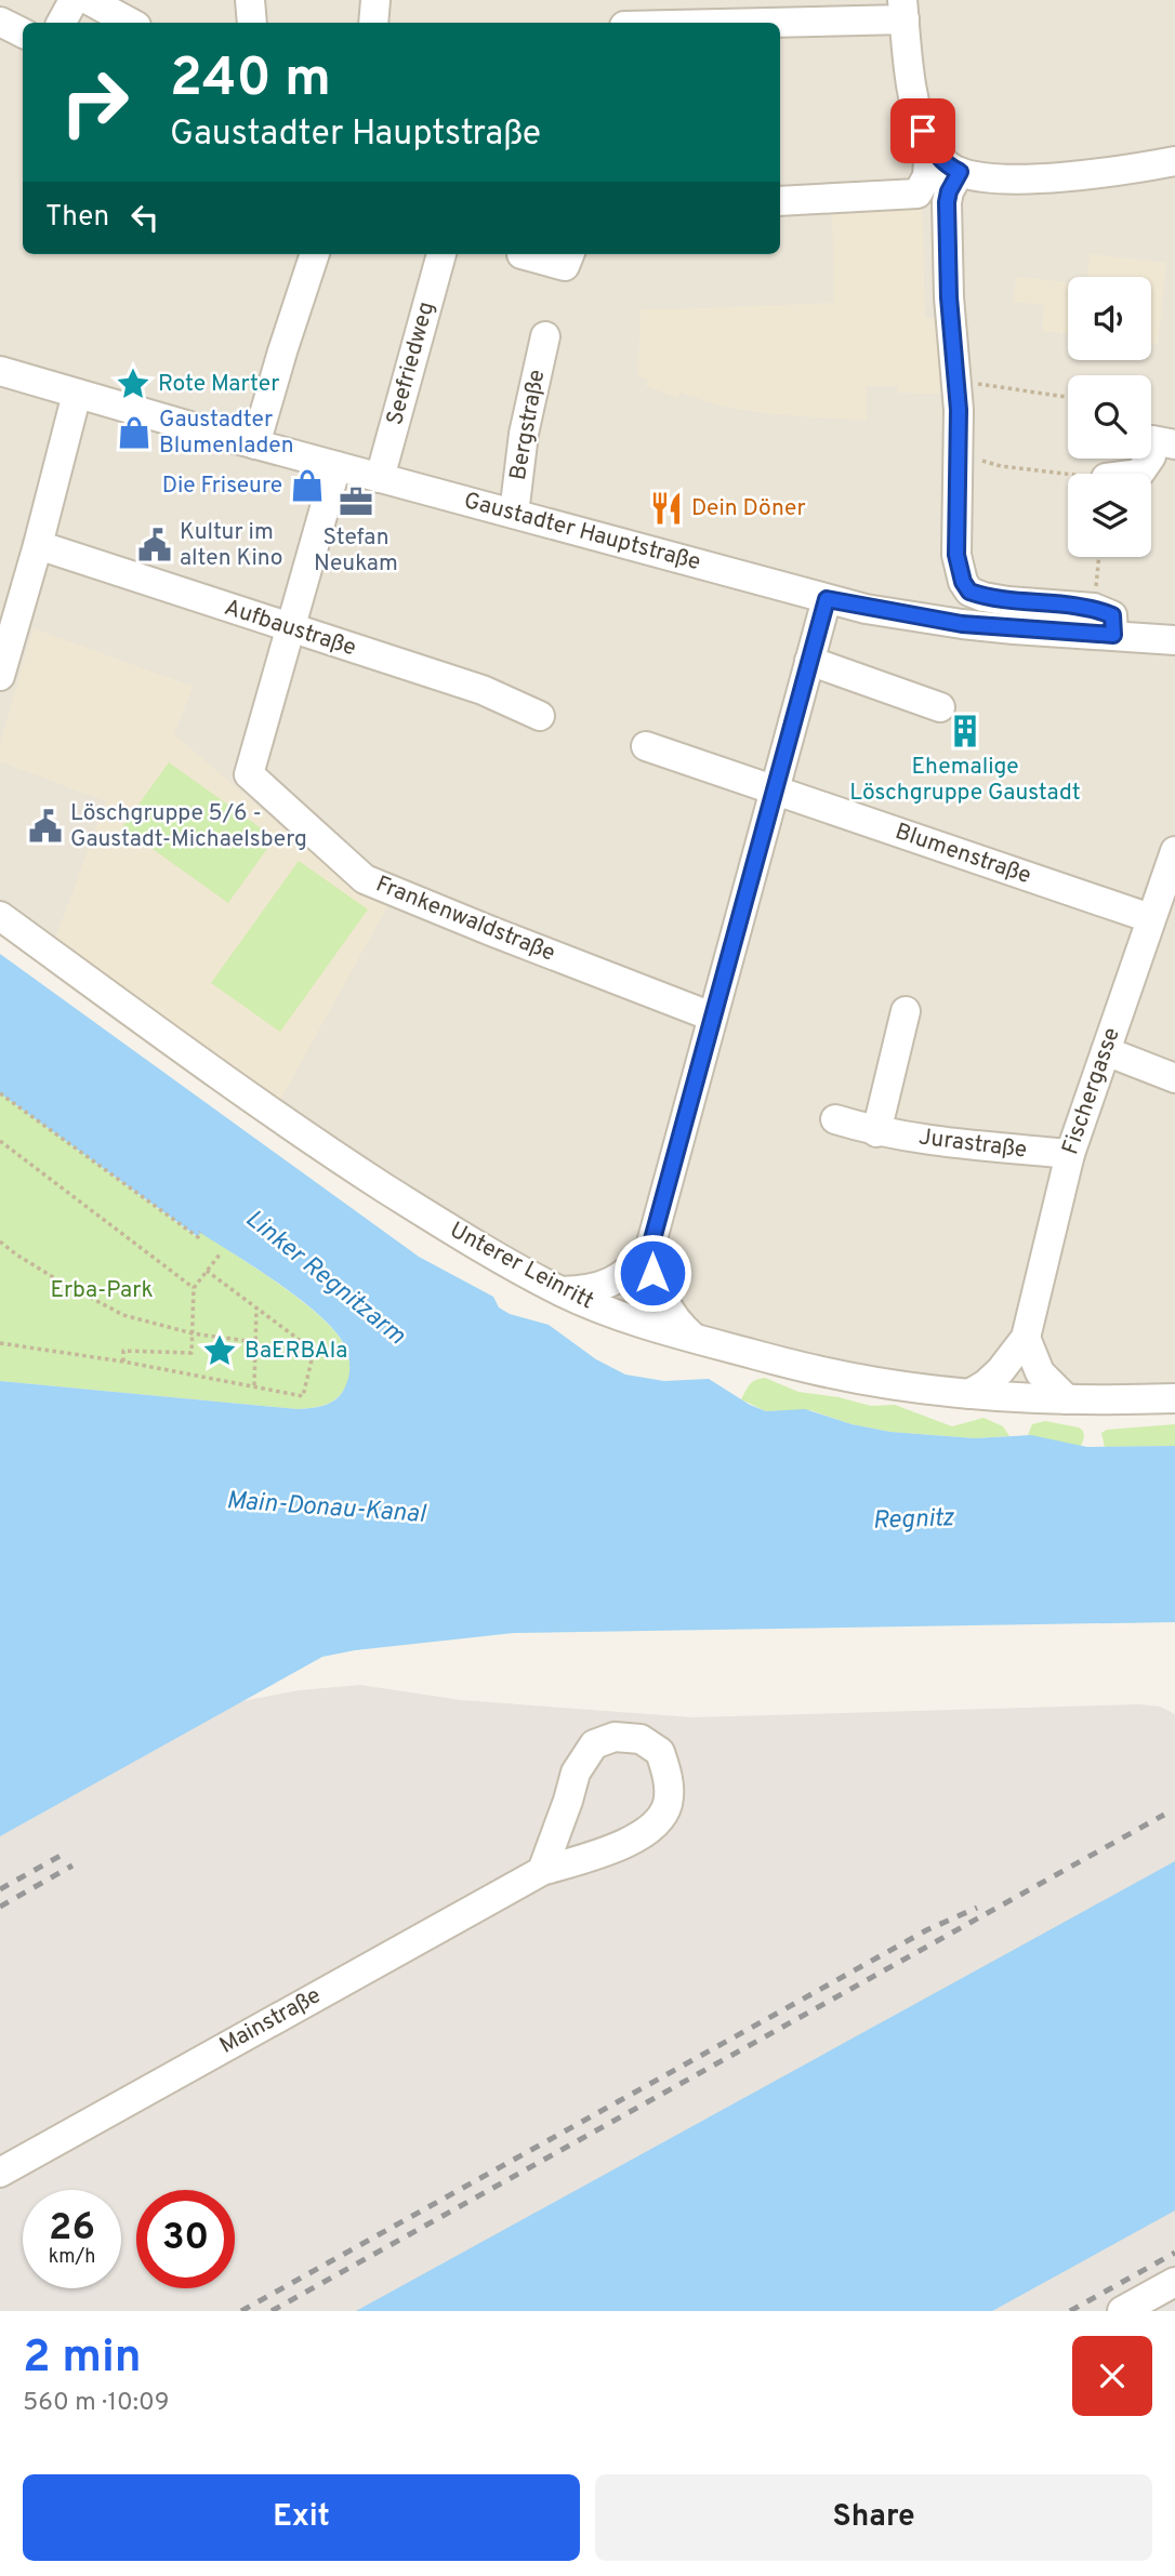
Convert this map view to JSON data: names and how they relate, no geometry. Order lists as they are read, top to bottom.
{
  "streets": {
    "street": [
      "Seefriedweg",
      "Bergstraße",
      "Gaustadter Hauptstraße",
      "Aufbaustraße",
      "Blumenstraße",
      "Frankenwaldstraße",
      "Fischergasse",
      "Jurastraße",
      "Unterer Leinritt",
      "Mainstraße"
    ]
  },
  "crossings": [
    ["Seefriedweg", "Gaustadter Hauptstraße"],
    ["Bergstraße", "Gaustadter Hauptstraße"],
    ["Aufbaustraße", "Frankenwaldstraße"],
    ["Blumenstraße", "Fischergasse"],
    ["Fischergasse", "Jurastraße"],
    ["Fischergasse", "Unterer Leinritt"]
  ],
  "water": ["Linker Regnitzarm", "Main-Donau-Kanal", "Regnitz"],
  "parks": ["Erba-Park"],
  "places": {
    "place": ["Rote Marter", "BaERBAla"],
    "shop": ["Gaustadter Blumenladen", "Die Friseure"],
    "office": ["Stefan Neukam"],
    "restaurant": ["Dein Döner"],
    "public building": ["Kultur im alten Kino", "Löschgruppe 5/6 - Gaustadt-Michaelsberg"],
    "building": ["Ehemalige Löschgruppe Gaustadt"]
  },
  "page": {
    "turn": ["240 m", "Gaustadter Hauptstraße"],
    "then": "Then",
    "speed": "26 km/h",
    "limit": "30",
    "heading": ["2 min", "560 m · 10:09"],
    "buttons": ["Exit", "Share"]
  }
}
